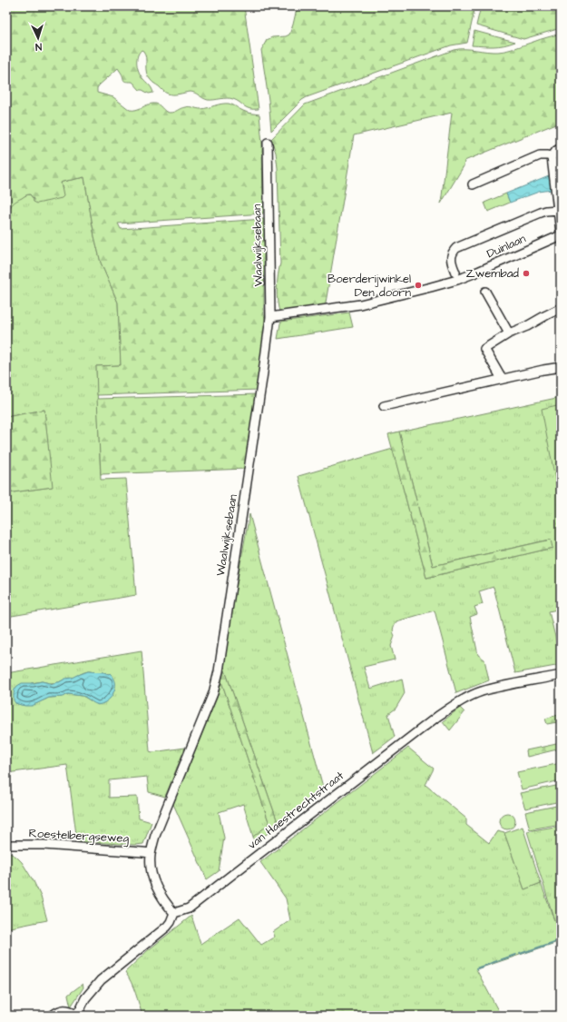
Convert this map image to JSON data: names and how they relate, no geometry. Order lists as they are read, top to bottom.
{
  "streets": {
    "street": [
      "Waalwijksebaan",
      "Duinlaan",
      "van Haestrechtstraat",
      "Roestelbergseweg"
    ]
  },
  "crossings": [
    ["Waalwijksebaan", "Duinlaan"],
    ["Waalwijksebaan", "van Haestrechtstraat"],
    ["Waalwijksebaan", "Roestelbergseweg"]
  ],
  "places": ["Zwembad", "Boerderijwinkel Den doorn"],
  "north": "bottom"
}
